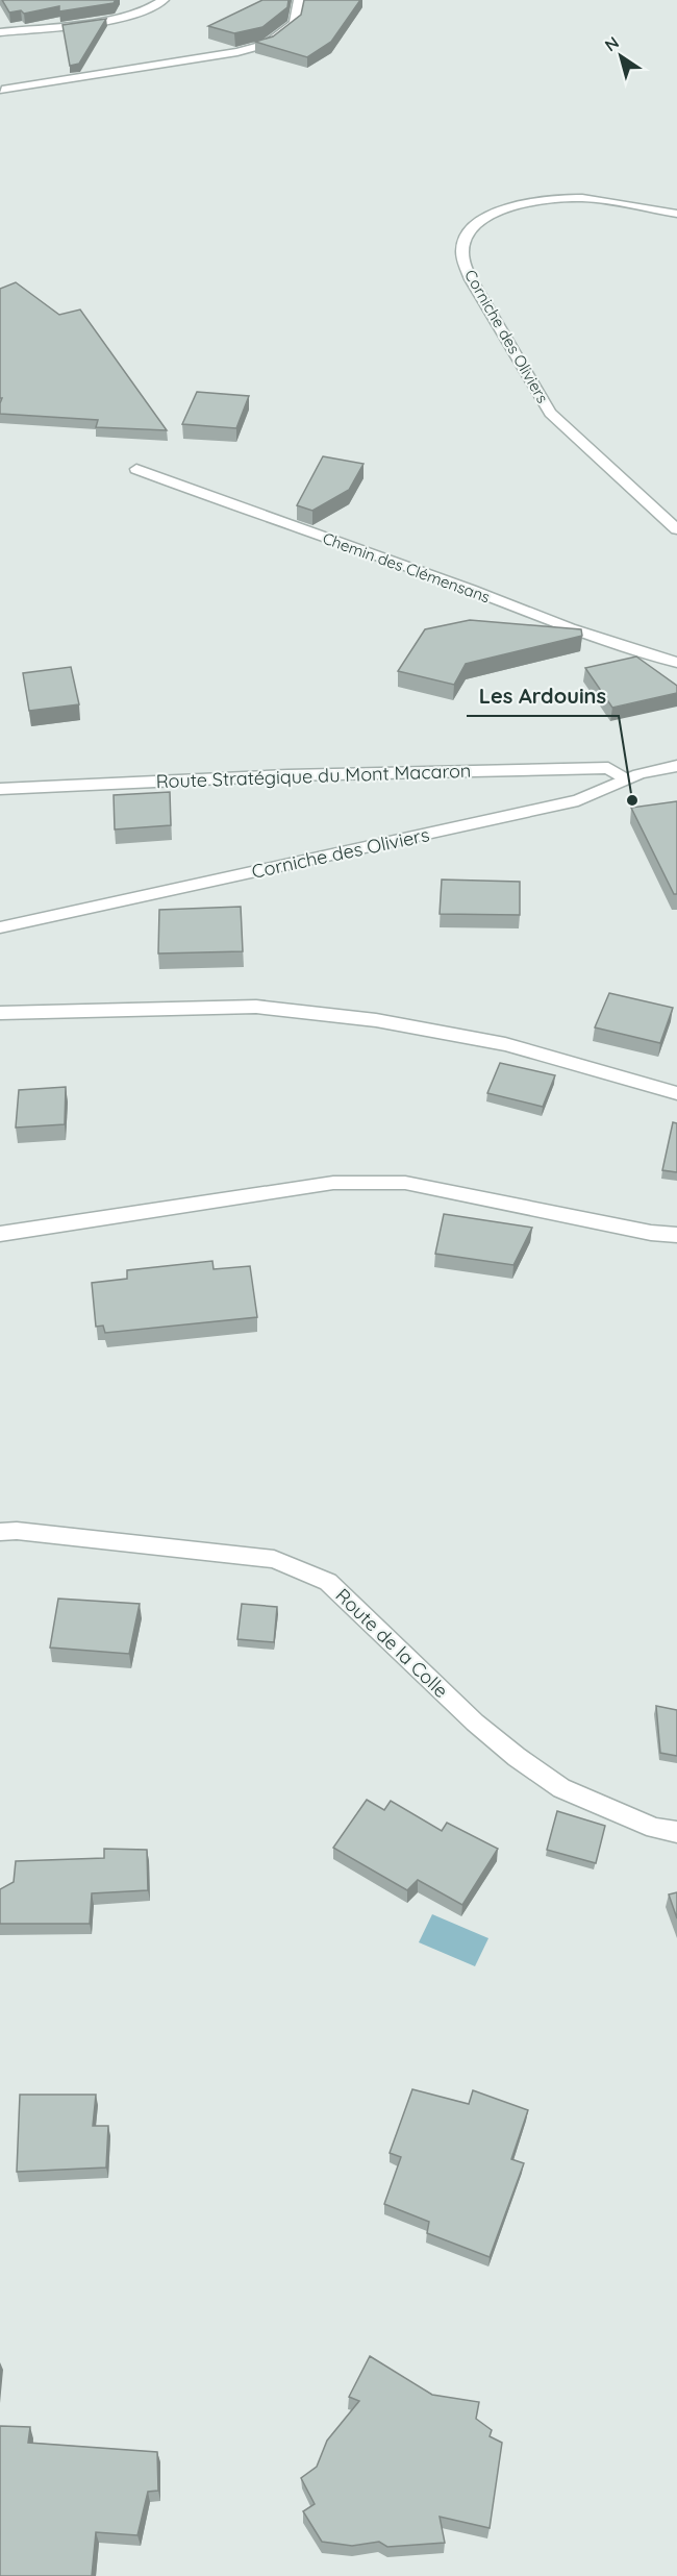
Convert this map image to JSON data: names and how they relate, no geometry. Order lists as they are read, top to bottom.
{
  "streets": {
    "street": [
      "Corniche des Oliviers",
      "Chemin des Clémensans",
      "Route Stratégique du Mont Macaron",
      "Route de la Colle"
    ]
  },
  "crossings": [
    ["Corniche des Oliviers", "Route Stratégique du Mont Macaron"]
  ],
  "places": ["Les Ardouins"],
  "north": "top left"
}
